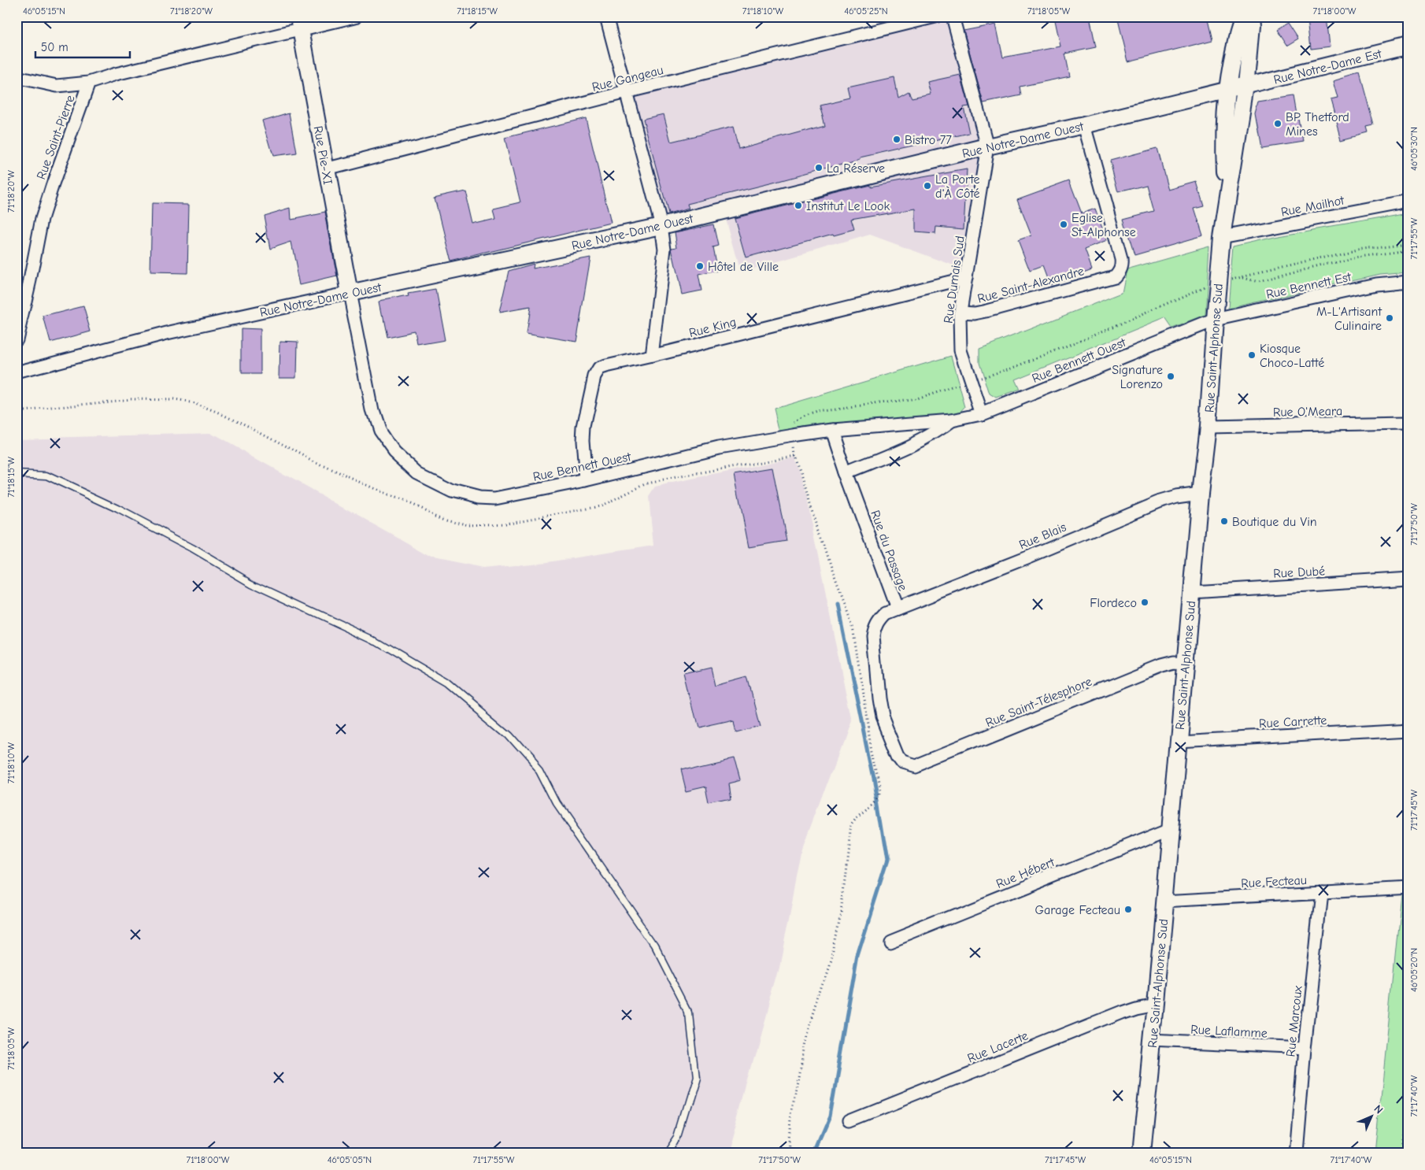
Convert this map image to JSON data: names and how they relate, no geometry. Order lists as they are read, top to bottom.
{
  "streets": {
    "street": [
      "Rue Notre-Dame Est",
      "Rue Gangeau",
      "Rue Saint-Pierre",
      "Rue Notre-Dame Ouest",
      "Rue Pie-XI",
      "Rue Mailhot",
      "Rue Dumais Sud",
      "Rue Saint-Alexandre",
      "Rue Bennett Est",
      "Rue King",
      "Rue Saint-Alphonse Sud",
      "Rue Bennett Ouest",
      "Rue O'Meara",
      "Rue Blais",
      "Rue du Passage",
      "Rue Dubé",
      "Rue Saint-Télesphore",
      "Rue Carrette",
      "Rue Hébert",
      "Rue Fecteau",
      "Rue Marcoux",
      "Rue Laflamme",
      "Rue Lacerte"
    ]
  },
  "crossings": [
    ["Rue Notre-Dame Est", "Rue Notre-Dame Ouest"],
    ["Rue Notre-Dame Est", "Rue Saint-Alphonse Sud"],
    ["Rue Gangeau", "Rue Pie-XI"],
    ["Rue Notre-Dame Ouest", "Rue Pie-XI"],
    ["Rue Notre-Dame Ouest", "Rue Dumais Sud"],
    ["Rue Notre-Dame Ouest", "Rue Saint-Alexandre"],
    ["Rue Notre-Dame Ouest", "Rue Saint-Alphonse Sud"],
    ["Rue Notre-Dame Ouest", "Rue Bennett Ouest"],
    ["Rue Pie-XI", "Rue Bennett Ouest"],
    ["Rue Mailhot", "Rue Saint-Alphonse Sud"],
    ["Rue Dumais Sud", "Rue Saint-Alexandre"],
    ["Rue Dumais Sud", "Rue King"],
    ["Rue Dumais Sud", "Rue Bennett Ouest"],
    ["Rue Bennett Est", "Rue Saint-Alphonse Sud"],
    ["Rue Bennett Est", "Rue Bennett Ouest"],
    ["Rue King", "Rue Bennett Ouest"],
    ["Rue Saint-Alphonse Sud", "Rue Bennett Ouest"],
    ["Rue Saint-Alphonse Sud", "Rue O'Meara"],
    ["Rue Saint-Alphonse Sud", "Rue Blais"],
    ["Rue Saint-Alphonse Sud", "Rue Dubé"],
    ["Rue Saint-Alphonse Sud", "Rue Saint-Télesphore"],
    ["Rue Saint-Alphonse Sud", "Rue Carrette"],
    ["Rue Saint-Alphonse Sud", "Rue Hébert"],
    ["Rue Saint-Alphonse Sud", "Rue Fecteau"],
    ["Rue Saint-Alphonse Sud", "Rue Laflamme"],
    ["Rue Saint-Alphonse Sud", "Rue Lacerte"],
    ["Rue Bennett Ouest", "Rue du Passage"],
    ["Rue Blais", "Rue du Passage"],
    ["Rue du Passage", "Rue Saint-Télesphore"],
    ["Rue Fecteau", "Rue Marcoux"],
    ["Rue Marcoux", "Rue Laflamme"]
  ],
  "places": [
    "BP Thetford Mines",
    "Bistro 77",
    "La Réserve",
    "La Porte d'À Côté",
    "Institut Le Look",
    "Eglise St-Alphonse",
    "Hôtel de Ville",
    "M-L'Artisant Culinaire",
    "Kiosque Choco-Latté",
    "Signature Lorenzo",
    "Boutique du Vin",
    "Flordeco",
    "Garage Fecteau"
  ],
  "scale_bar": "50 m",
  "north": "top right",
  "coordinates": [
    "46°05'15\"N",
    "71°18'20\"W",
    "71°18'15\"W",
    "71°18'10\"W",
    "46°05'25\"N",
    "71°18'05\"W",
    "71°18'00\"W",
    "46°05'30\"N",
    "71°17'55\"W",
    "71°17'50\"W",
    "71°17'45\"W",
    "46°05'20\"N",
    "71°17'40\"W",
    "46°05'05\"N"
  ]
}
